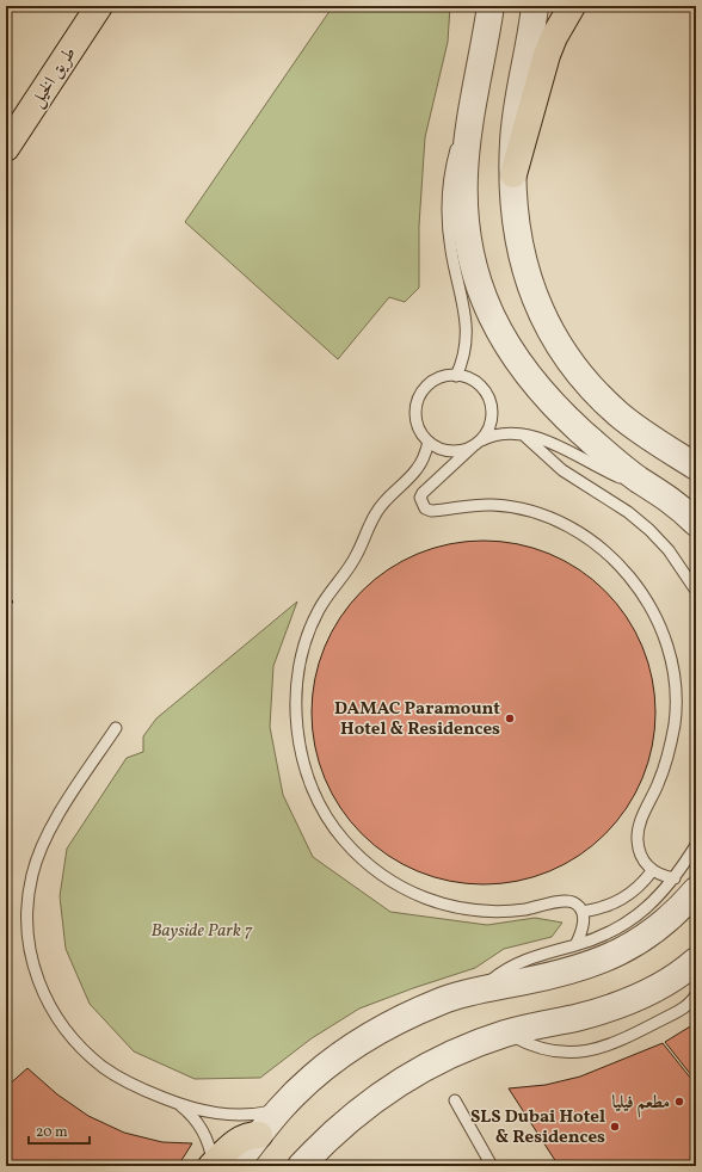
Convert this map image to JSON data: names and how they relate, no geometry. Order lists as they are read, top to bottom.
{
  "streets": {
    "highway": ["طريق الخيل"]
  },
  "parks": ["Bayside Park 7"],
  "places": ["DAMAC Paramount Hotel & Residences", "مطعم فيليا", "SLS Dubai Hotel & Residences"],
  "scale_bar": "20 m"
}
